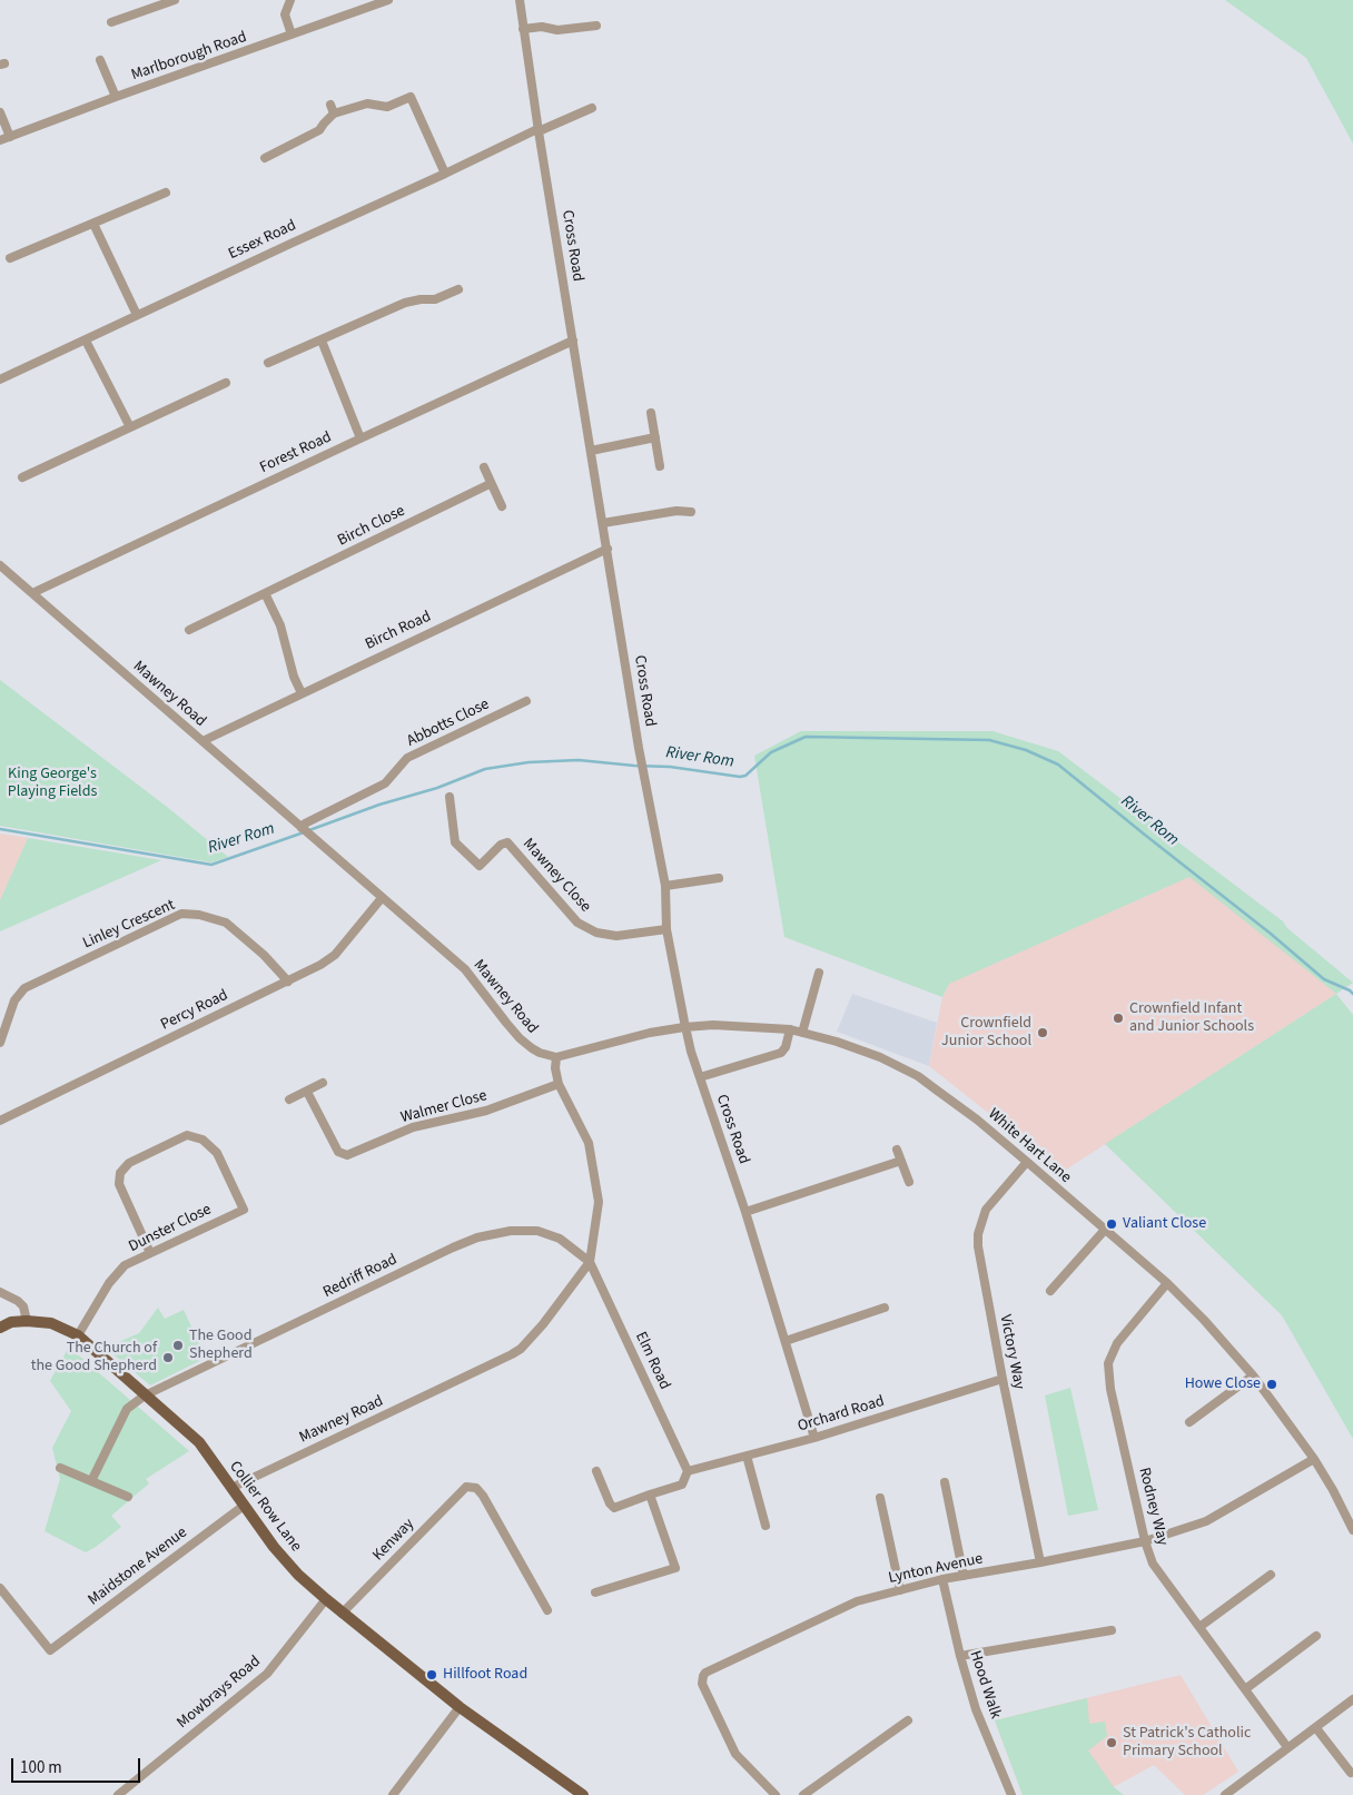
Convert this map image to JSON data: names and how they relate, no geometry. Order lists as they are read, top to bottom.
{
  "streets": {
    "main road": ["Collier Row Lane"],
    "street": [
      "Marlborough Road",
      "Essex Road",
      "Cross Road",
      "Forest Road",
      "Birch Close",
      "Birch Road",
      "Mawney Road",
      "Abbotts Close",
      "Mawney Close",
      "Linley Crescent",
      "Percy Road",
      "Walmer Close",
      "White Hart Lane",
      "Dunster Close",
      "Redriff Road",
      "Victory Way",
      "Elm Road",
      "Orchard Road",
      "Rodney Way",
      "Kenway",
      "Maidstone Avenue",
      "Lynton Avenue",
      "Hood Walk",
      "Mowbrays Road"
    ]
  },
  "crossings": [
    ["Essex Road", "Cross Road"],
    ["Cross Road", "Forest Road"],
    ["Cross Road", "Birch Road"],
    ["Cross Road", "Mawney Close"],
    ["Cross Road", "White Hart Lane"],
    ["Cross Road", "Orchard Road"],
    ["Forest Road", "Mawney Road"],
    ["Birch Road", "Mawney Road"],
    ["Mawney Road", "Abbotts Close"],
    ["Mawney Road", "Percy Road"],
    ["Mawney Road", "Walmer Close"],
    ["Mawney Road", "White Hart Lane"],
    ["Mawney Road", "Redriff Road"],
    ["Mawney Road", "Elm Road"],
    ["Mawney Road", "Collier Row Lane"],
    ["Linley Crescent", "Percy Road"],
    ["White Hart Lane", "Victory Way"],
    ["White Hart Lane", "Rodney Way"],
    ["White Hart Lane", "Lynton Avenue"],
    ["Dunster Close", "Collier Row Lane"],
    ["Redriff Road", "Elm Road"],
    ["Redriff Road", "Collier Row Lane"],
    ["Victory Way", "Orchard Road"],
    ["Victory Way", "Lynton Avenue"],
    ["Elm Road", "Orchard Road"],
    ["Collier Row Lane", "Kenway"],
    ["Collier Row Lane", "Maidstone Avenue"],
    ["Collier Row Lane", "Mowbrays Road"],
    ["Rodney Way", "Lynton Avenue"],
    ["Lynton Avenue", "Hood Walk"]
  ],
  "water": ["River Rom"],
  "parks": ["King George's Playing Fields"],
  "places": [
    "Crownfield Infant and Junior Schools",
    "Crownfield Junior School",
    "Valiant Close",
    "The Good Shepherd",
    "The Church of the Good Shepherd",
    "Howe Close",
    "Hillfoot Road",
    "St Patrick's Catholic Primary School"
  ],
  "scale_bar": "100 m"
}
